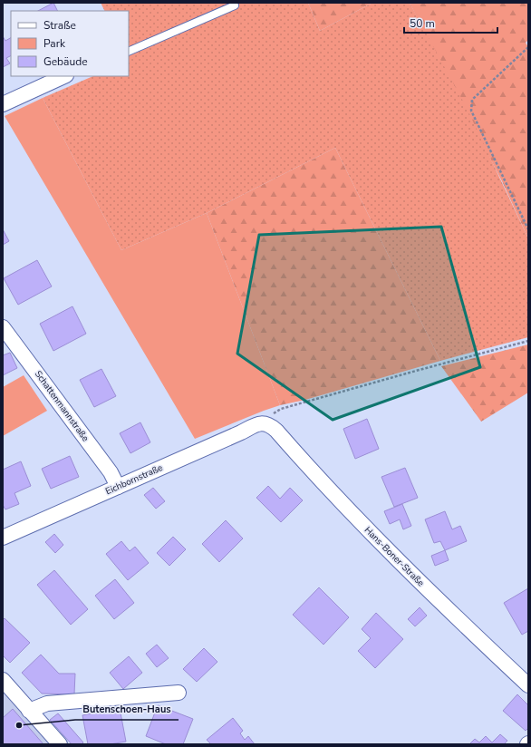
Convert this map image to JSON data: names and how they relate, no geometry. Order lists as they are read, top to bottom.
{
  "streets": {
    "street": ["Schattenmannstraße", "Eichbornstraße", "Hans-Boner-Straße"]
  },
  "crossings": [
    ["Schattenmannstraße", "Eichbornstraße"],
    ["Eichbornstraße", "Hans-Boner-Straße"]
  ],
  "places": ["Butenschoen-Haus"],
  "legend": ["Straße", "Park", "Gebäude"],
  "scale_bar": "50 m"
}
